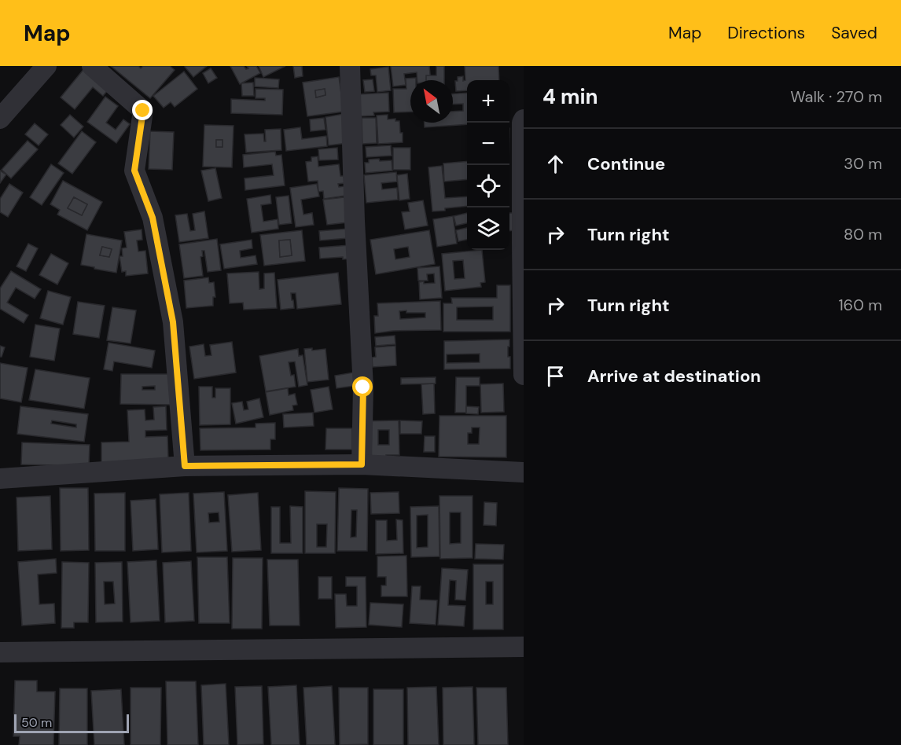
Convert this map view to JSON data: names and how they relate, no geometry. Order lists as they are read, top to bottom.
{
  "scale_bar": "50 m",
  "north": "top left",
  "page": {
    "header": "Map",
    "nav": ["Map", "Directions", "Saved"],
    "heading": ["4 min", "Walk · 270 m"],
    "map_buttons": ["+", "−"],
    "list": [
      ["Continue", "30 m"],
      ["Turn right", "80 m"],
      ["Turn right", "160 m"],
      "Arrive at destination"
    ],
    "scale": "50 m"
  }
}
